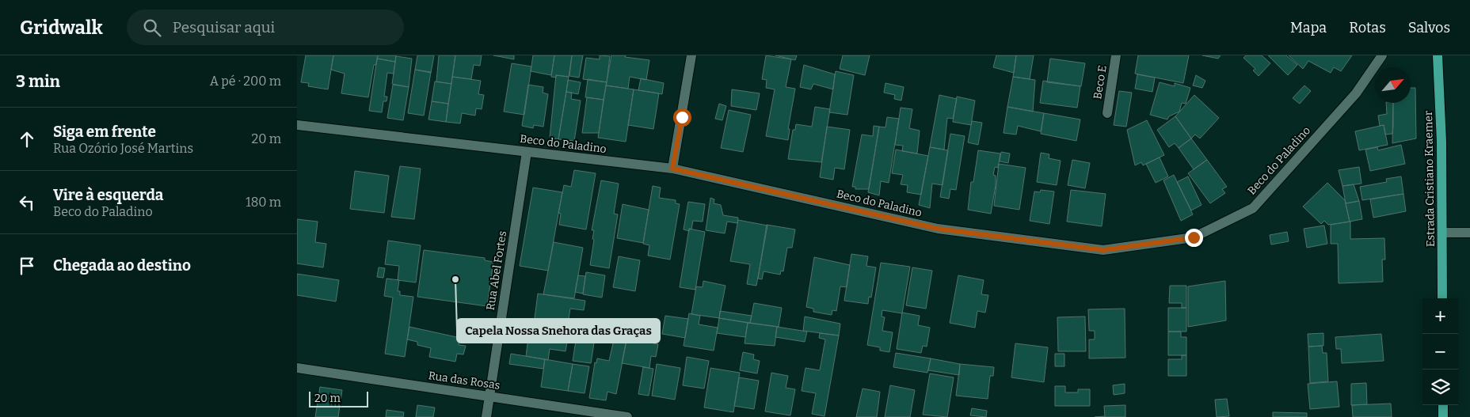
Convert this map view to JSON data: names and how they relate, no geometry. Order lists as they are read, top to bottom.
{
  "streets": {
    "main road": ["Estrada Cristiano Kraemer"],
    "street": [
      "Beco E",
      "Beco do Paladino",
      "Rua Abel Fortes",
      "Rua das Rosas"
    ]
  },
  "crossings": [
    ["Beco do Paladino", "Rua Abel Fortes"],
    ["Rua Abel Fortes", "Rua das Rosas"]
  ],
  "places": ["Capela Nossa Snehora das Graças"],
  "scale_bar": "20 m",
  "north": "top right",
  "page": {
    "header": "Gridwalk",
    "search": "Pesquisar aqui",
    "nav": ["Mapa", "Rotas", "Salvos"],
    "heading": ["3 min", "A pé · 200 m"],
    "list": [
      ["Siga em frente", "Rua Ozório José Martins", "20 m"],
      ["Vire à esquerda", "Beco do Paladino", "180 m"],
      "Chegada ao destino"
    ],
    "map_buttons": ["+", "−"],
    "scale": "20 m"
  }
}
